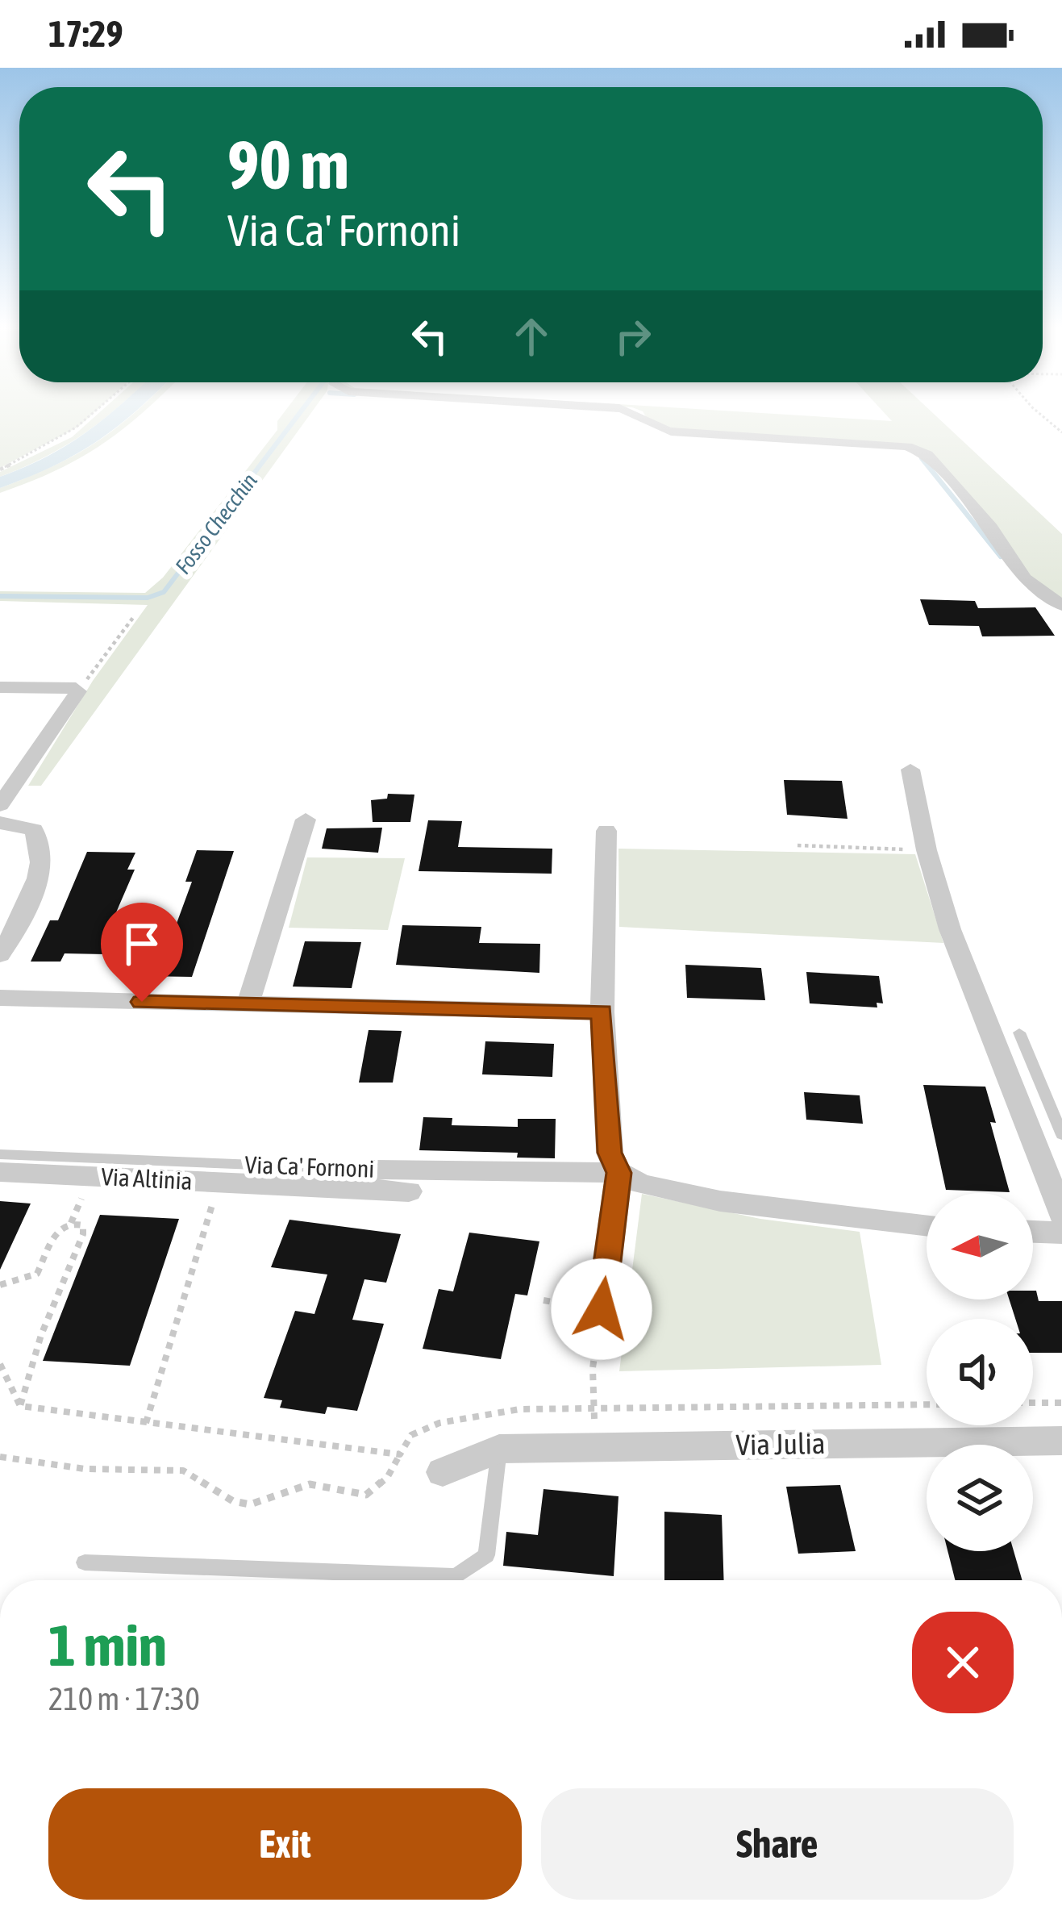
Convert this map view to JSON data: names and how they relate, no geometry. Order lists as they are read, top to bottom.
{
  "streets": {
    "street": ["Via Ca' Fornoni", "Via Altinia", "Via Julia"]
  },
  "water": ["Fosso Checchin"],
  "north": "left",
  "page": {
    "status": "17:29",
    "turn": ["90 m", "Via Ca' Fornoni"],
    "heading": ["1 min", "210 m · 17:30"],
    "buttons": ["Exit", "Share"]
  }
}
